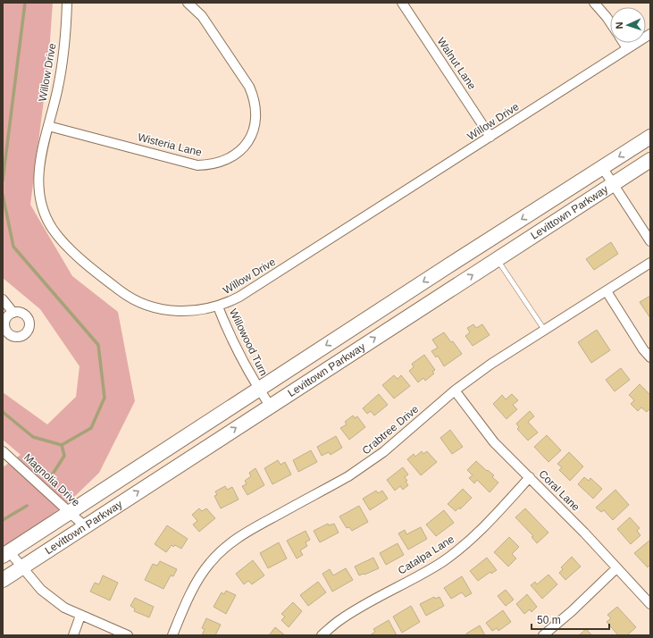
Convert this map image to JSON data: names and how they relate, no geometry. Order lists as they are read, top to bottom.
{
  "streets": {
    "main road": ["Levittown Parkway"],
    "street": [
      "Walnut Lane",
      "Willow Drive",
      "Wisteria Lane",
      "Willowood Turn",
      "Crabtree Drive",
      "Magnolia Drive",
      "Coral Lane",
      "Catalpa Lane"
    ]
  },
  "crossings": [
    ["Walnut Lane", "Willow Drive"],
    ["Willow Drive", "Wisteria Lane"],
    ["Willow Drive", "Willowood Turn"],
    ["Levittown Parkway", "Willowood Turn"],
    ["Levittown Parkway", "Magnolia Drive"],
    ["Crabtree Drive", "Coral Lane"],
    ["Coral Lane", "Catalpa Lane"]
  ],
  "scale_bar": "50 m",
  "north": "left"
}
